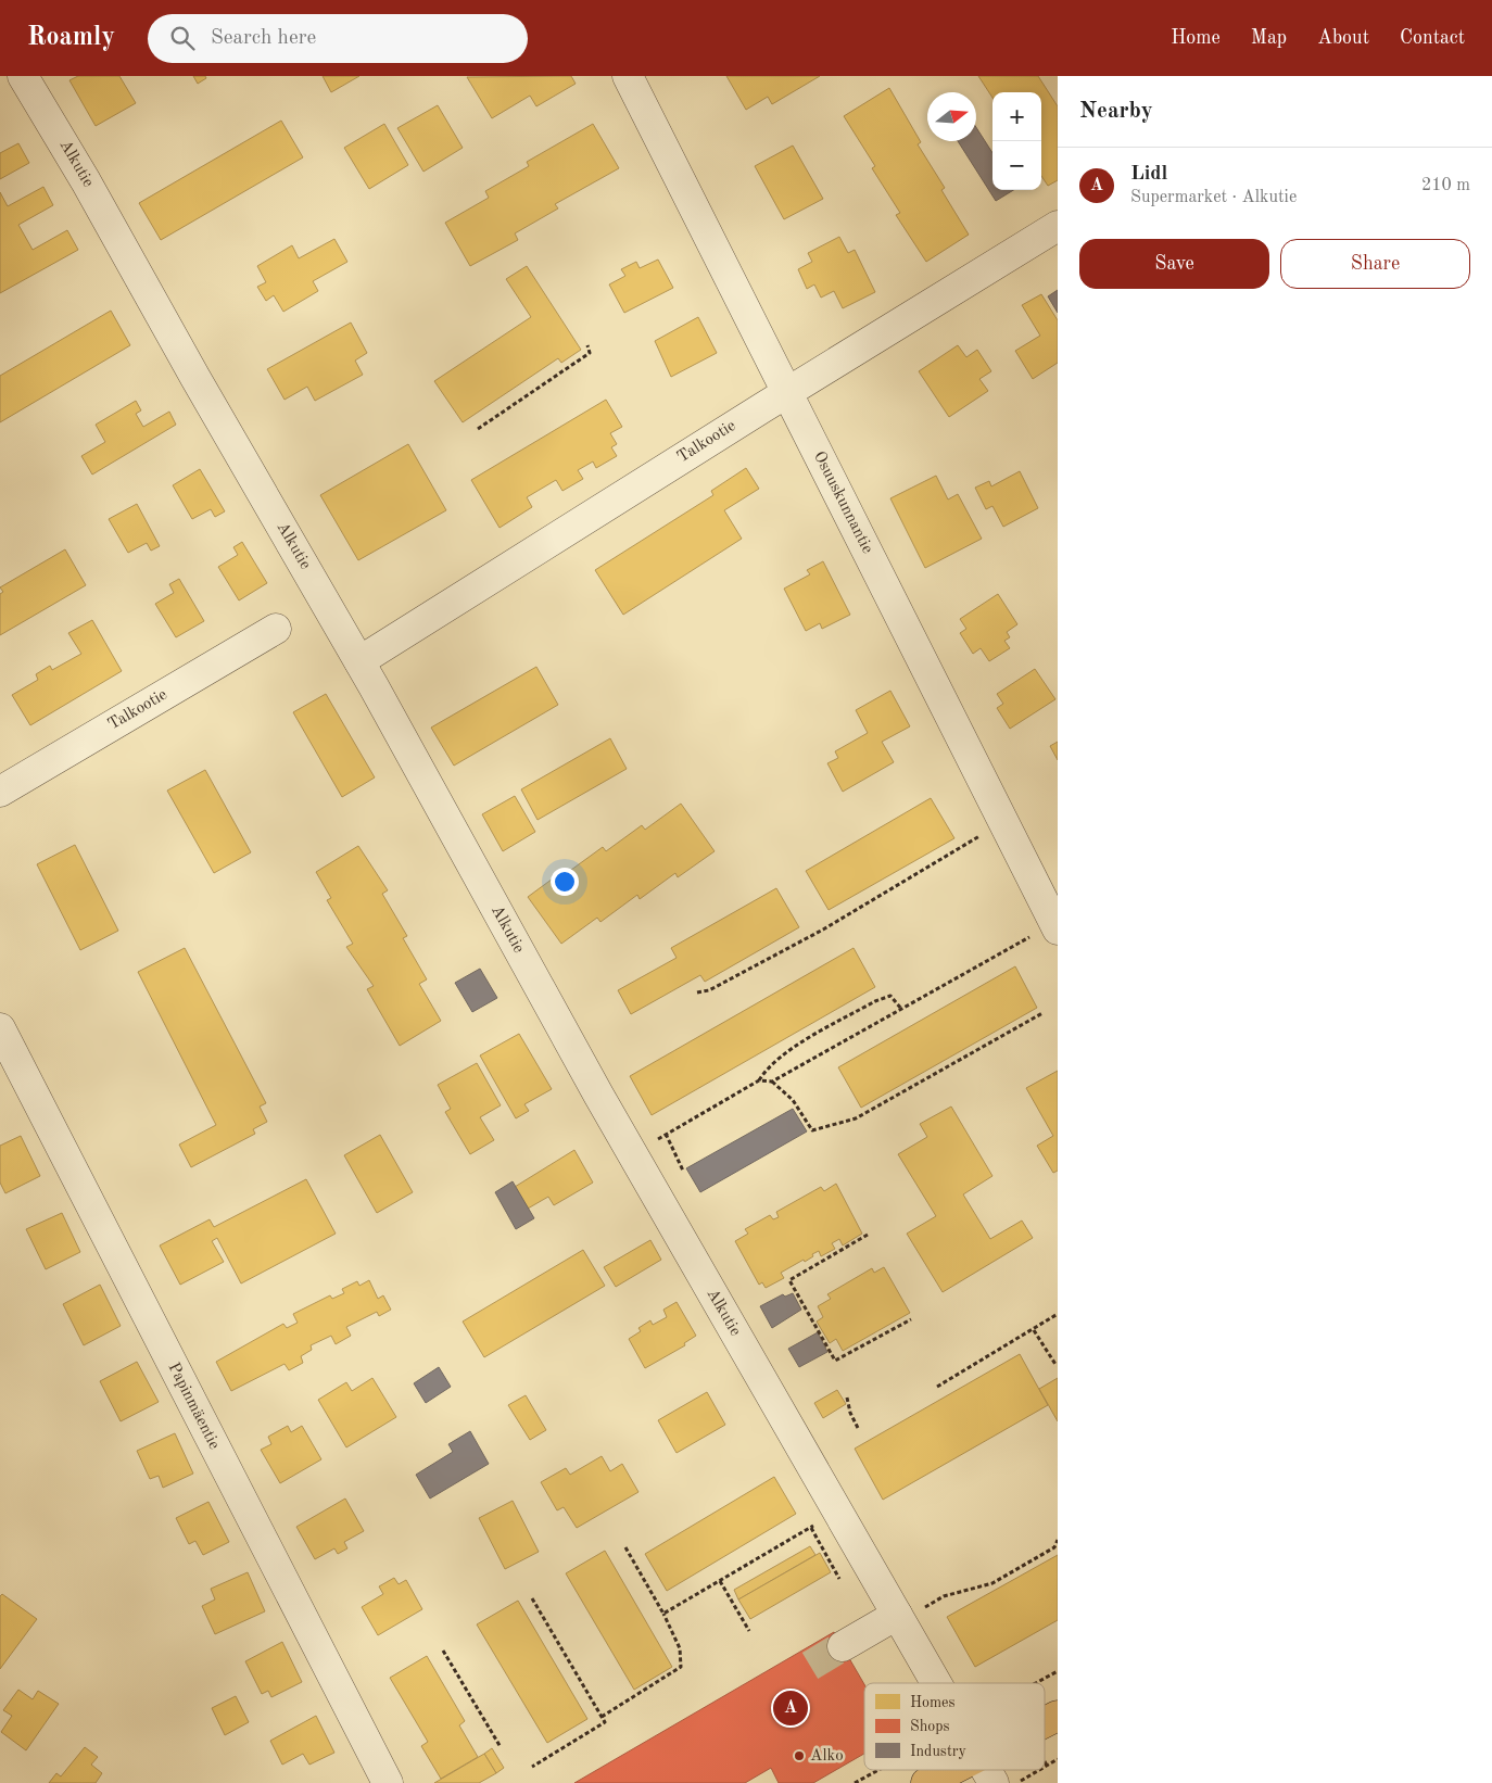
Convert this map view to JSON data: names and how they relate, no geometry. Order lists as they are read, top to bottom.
{
  "streets": {
    "street": [
      "Alkutie",
      "Talkootie",
      "Osuuskunnantie",
      "Papinmäentie"
    ]
  },
  "crossings": [
    ["Alkutie", "Talkootie"],
    ["Talkootie", "Osuuskunnantie"]
  ],
  "places": ["Alko"],
  "legend": ["Homes", "Shops", "Industry"],
  "north": "right",
  "page": {
    "header": "Roamly",
    "search": "Search here",
    "nav": [
      "Home",
      "Map",
      "About",
      "Contact"
    ],
    "heading": "Nearby",
    "map_buttons": ["+", "−"],
    "list": [
      {
        "mark": "A",
        "name": "Lidl",
        "note": "Supermarket · Alkutie",
        "value": "210 m"
      }
    ],
    "buttons": ["Save", "Share"],
    "pins": "A"
  }
}
